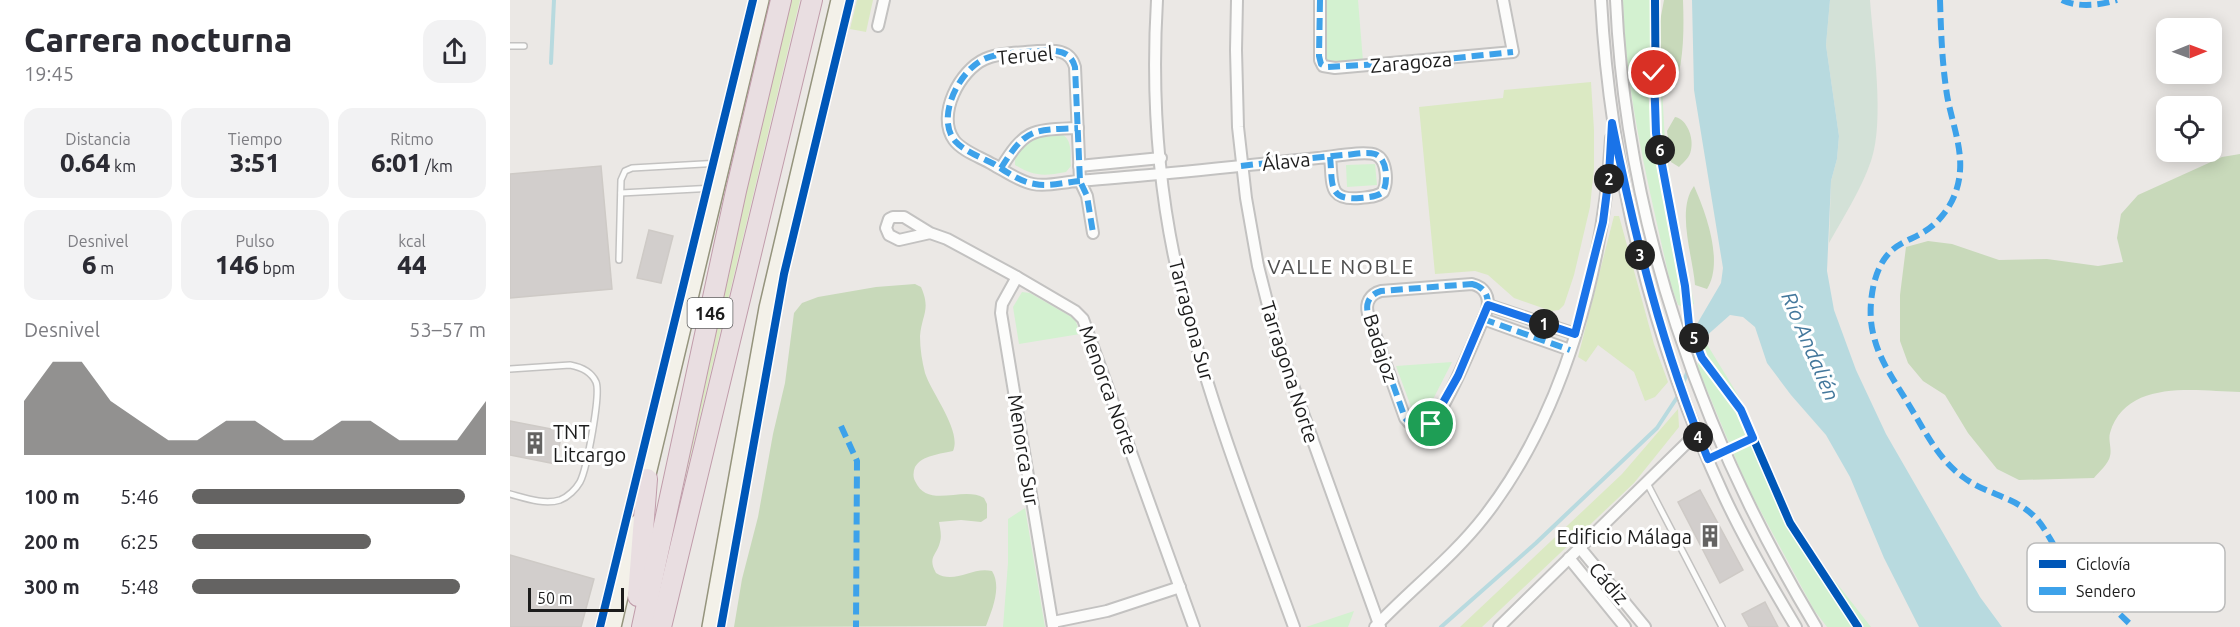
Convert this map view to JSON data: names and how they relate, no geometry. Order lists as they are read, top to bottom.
{
  "streets": {
    "highway": ["146"],
    "street": [
      "Teruel",
      "Zaragoza",
      "Álava",
      "Tarragona Sur",
      "Badajoz",
      "Tarragona Norte",
      "Menorca Norte",
      "Menorca Sur",
      "Cádiz"
    ]
  },
  "crossings": [
    ["Teruel", "Álava"],
    ["Teruel", "Tarragona Sur"],
    ["Álava", "Tarragona Sur"],
    ["Álava", "Tarragona Norte"],
    ["Menorca Norte", "Menorca Sur"]
  ],
  "districts": ["VALLE NOBLE"],
  "water": ["Río Andalién"],
  "places": {
    "building": ["TNT Litcargo", "Edificio Málaga"]
  },
  "legend": ["Ciclovía", "Sendero"],
  "scale_bar": "50 m",
  "north": "right",
  "page": {
    "heading": ["Carrera nocturna", "19:45"],
    "stats": [
      ["Distancia", "0.64 km"],
      ["Tiempo", "3:51"],
      ["Ritmo", "6:01 /km"],
      ["Desnivel", "6 m"],
      ["Pulso", "146 bpm"],
      ["kcal", "44"]
    ],
    "pins": [
      "6",
      "2",
      "3",
      "1",
      "5",
      "4"
    ],
    "chart": ["Desnivel", "53–57 m"],
    "list": [
      {
        "name": "100 m",
        "note": "5:46"
      },
      {
        "name": "200 m",
        "note": "6:25"
      },
      {
        "name": "300 m",
        "note": "5:48"
      }
    ],
    "scale": "50 m"
  }
}
